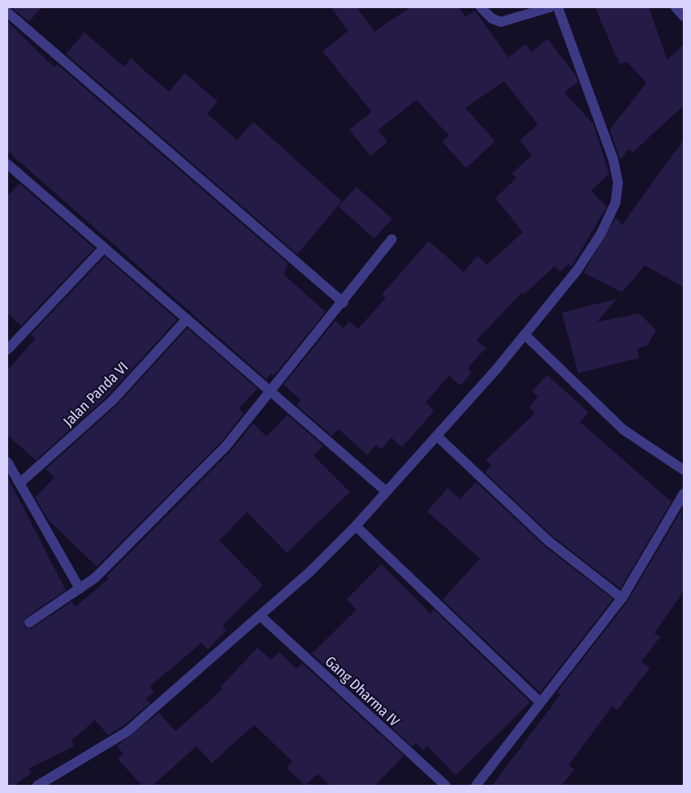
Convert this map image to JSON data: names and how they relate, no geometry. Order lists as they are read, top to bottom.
{
  "streets": {
    "street": ["Jalan Panda VI", "Gang Dharma IV"]
  }
}
